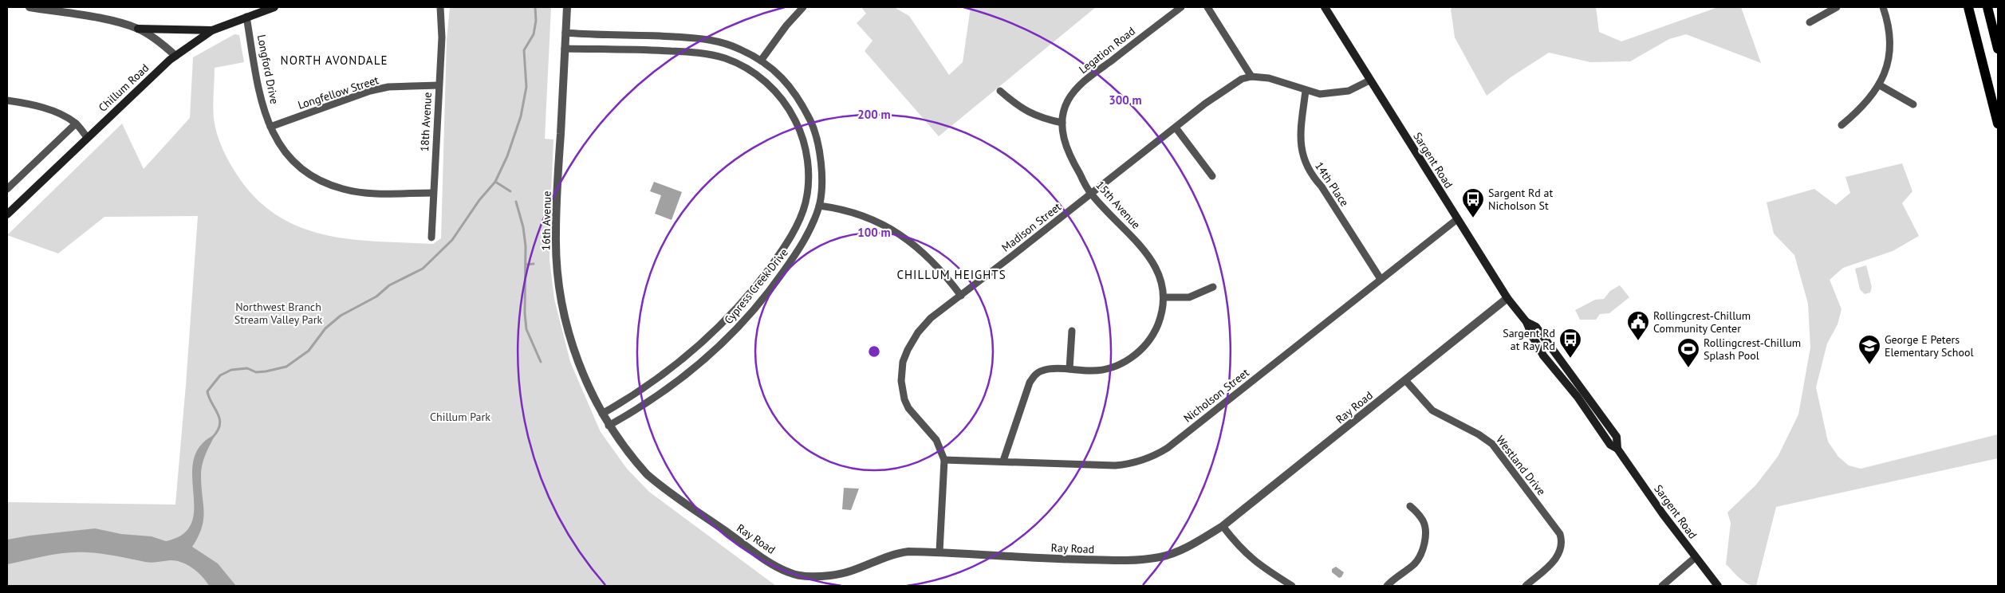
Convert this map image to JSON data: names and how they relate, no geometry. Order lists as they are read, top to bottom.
{
  "streets": {
    "main road": ["Chillum Road", "Sargent Road"],
    "street": [
      "Legation Road",
      "Longford Drive",
      "Longfellow Street",
      "18th Avenue",
      "14th Place",
      "15th Avenue",
      "16th Avenue",
      "Madison Street",
      "Cypress Creek Drive",
      "Nicholson Street",
      "Ray Road",
      "Westland Drive"
    ]
  },
  "crossings": [
    ["Legation Road", "15th Avenue"],
    ["Longford Drive", "Chillum Road"],
    ["Longford Drive", "Longfellow Street"],
    ["Longford Drive", "18th Avenue"],
    ["Longfellow Street", "18th Avenue"],
    ["Sargent Road", "Madison Street"],
    ["Sargent Road", "Nicholson Street"],
    ["Sargent Road", "Ray Road"],
    ["14th Place", "Madison Street"],
    ["14th Place", "Nicholson Street"],
    ["15th Avenue", "Madison Street"],
    ["15th Avenue", "Nicholson Street"],
    ["16th Avenue", "Cypress Creek Drive"],
    ["16th Avenue", "Ray Road"],
    ["Madison Street", "Nicholson Street"],
    ["Madison Street", "Ray Road"],
    ["Cypress Creek Drive", "Ray Road"],
    ["Ray Road", "Westland Drive"]
  ],
  "districts": ["NORTH AVONDALE", "CHILLUM HEIGHTS"],
  "parks": ["Northwest Branch Stream Valley Park", "Chillum Park"],
  "places": {
    "bus stop": ["Sargent Rd at Nicholson St", "Sargent Rd at Ray Rd"],
    "public building": ["Rollingcrest-Chillum Community Center"],
    "school or university": ["George E Peters Elementary School"],
    "sports": ["Rollingcrest-Chillum Splash Pool"]
  },
  "rings": ["300 m", "200 m", "100 m"]
}
